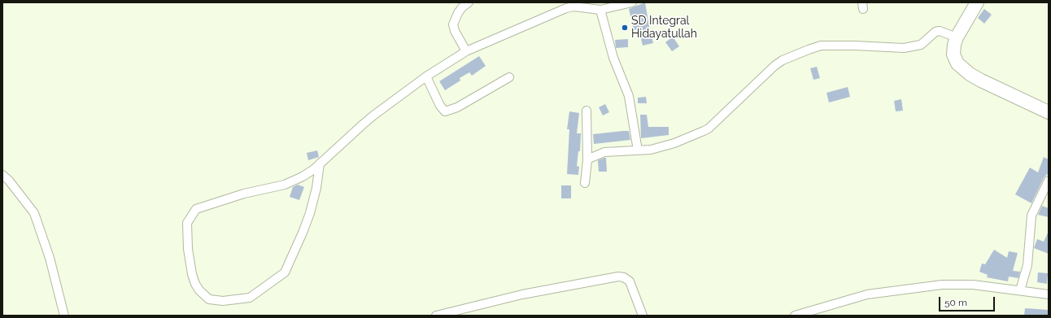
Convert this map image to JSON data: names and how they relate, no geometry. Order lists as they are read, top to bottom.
{
  "places": ["SD Integral Hidayatullah"],
  "scale_bar": "50 m"
}
